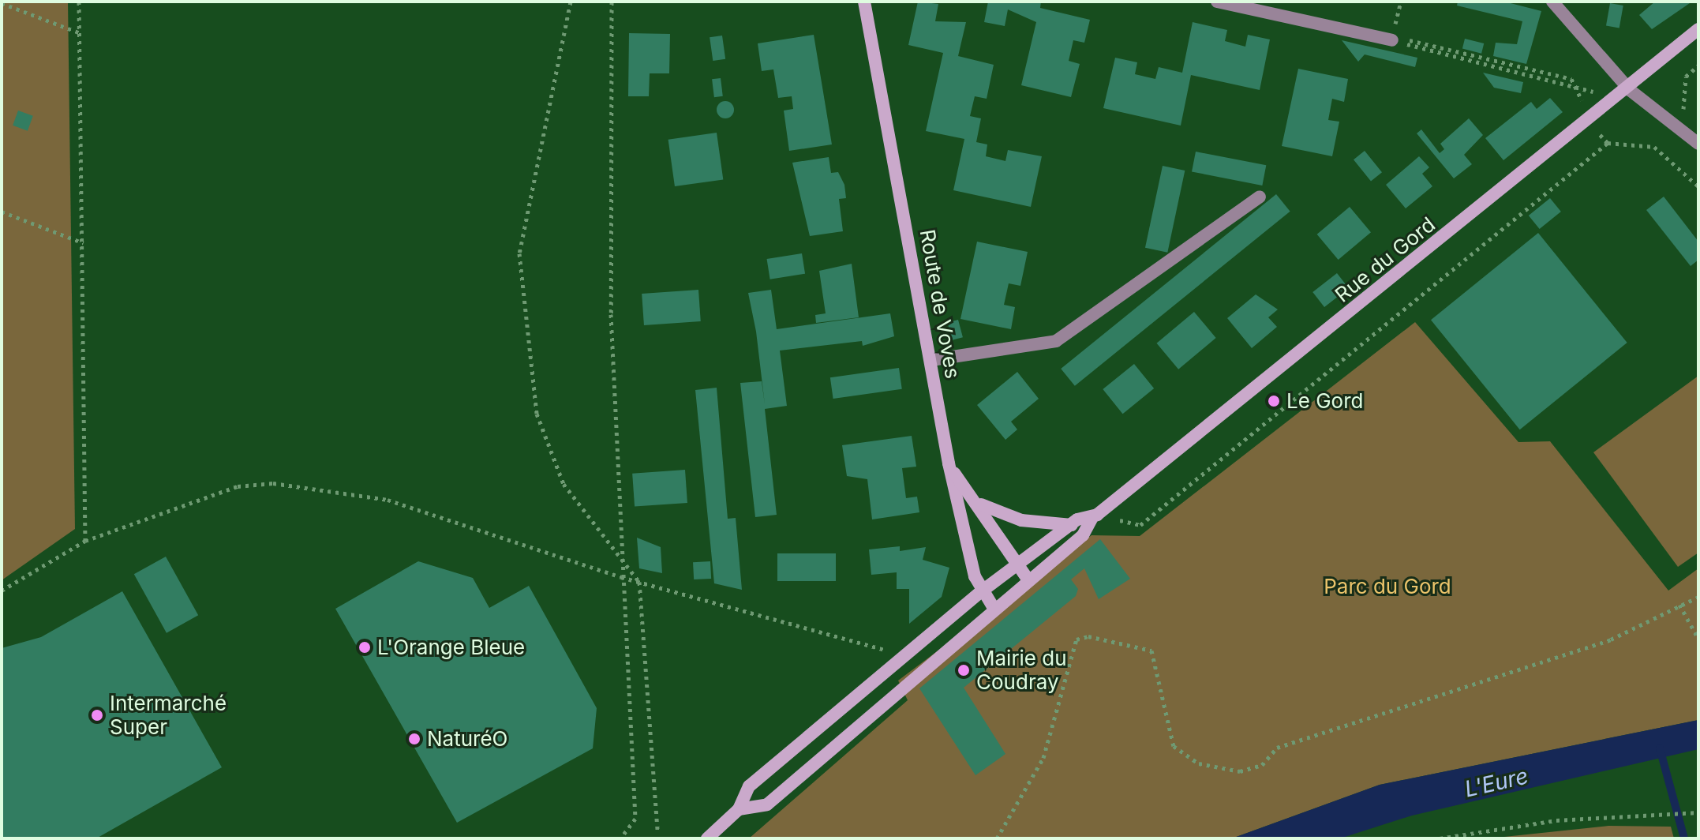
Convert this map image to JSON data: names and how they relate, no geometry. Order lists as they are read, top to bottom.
{
  "streets": {
    "main road": ["Rue du Gord", "Route de Voves"]
  },
  "crossings": [
    ["Rue du Gord", "Route de Voves"]
  ],
  "water": ["L'Eure"],
  "parks": ["Parc du Gord"],
  "places": [
    "Le Gord",
    "L'Orange Bleue",
    "Mairie du Coudray",
    "Intermarché Super",
    "NaturéO"
  ]
}
